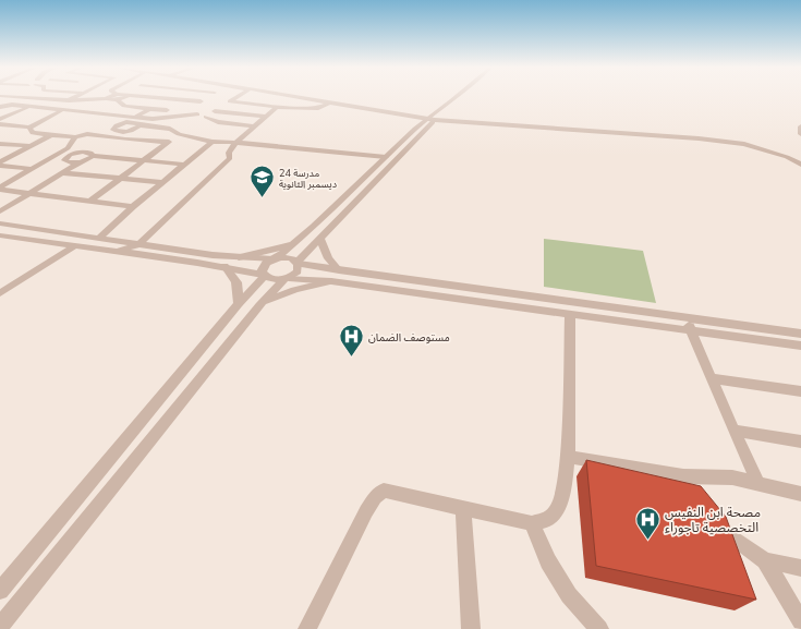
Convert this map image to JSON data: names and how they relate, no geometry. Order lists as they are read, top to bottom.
{
  "places": {
    "school or university": ["مدرسة 24 ديسمبر الثانوية"],
    "hospital": ["مستوصف الضمان", "مصحة ابن النفيس التخصصية تاجوراء"]
  }
}
